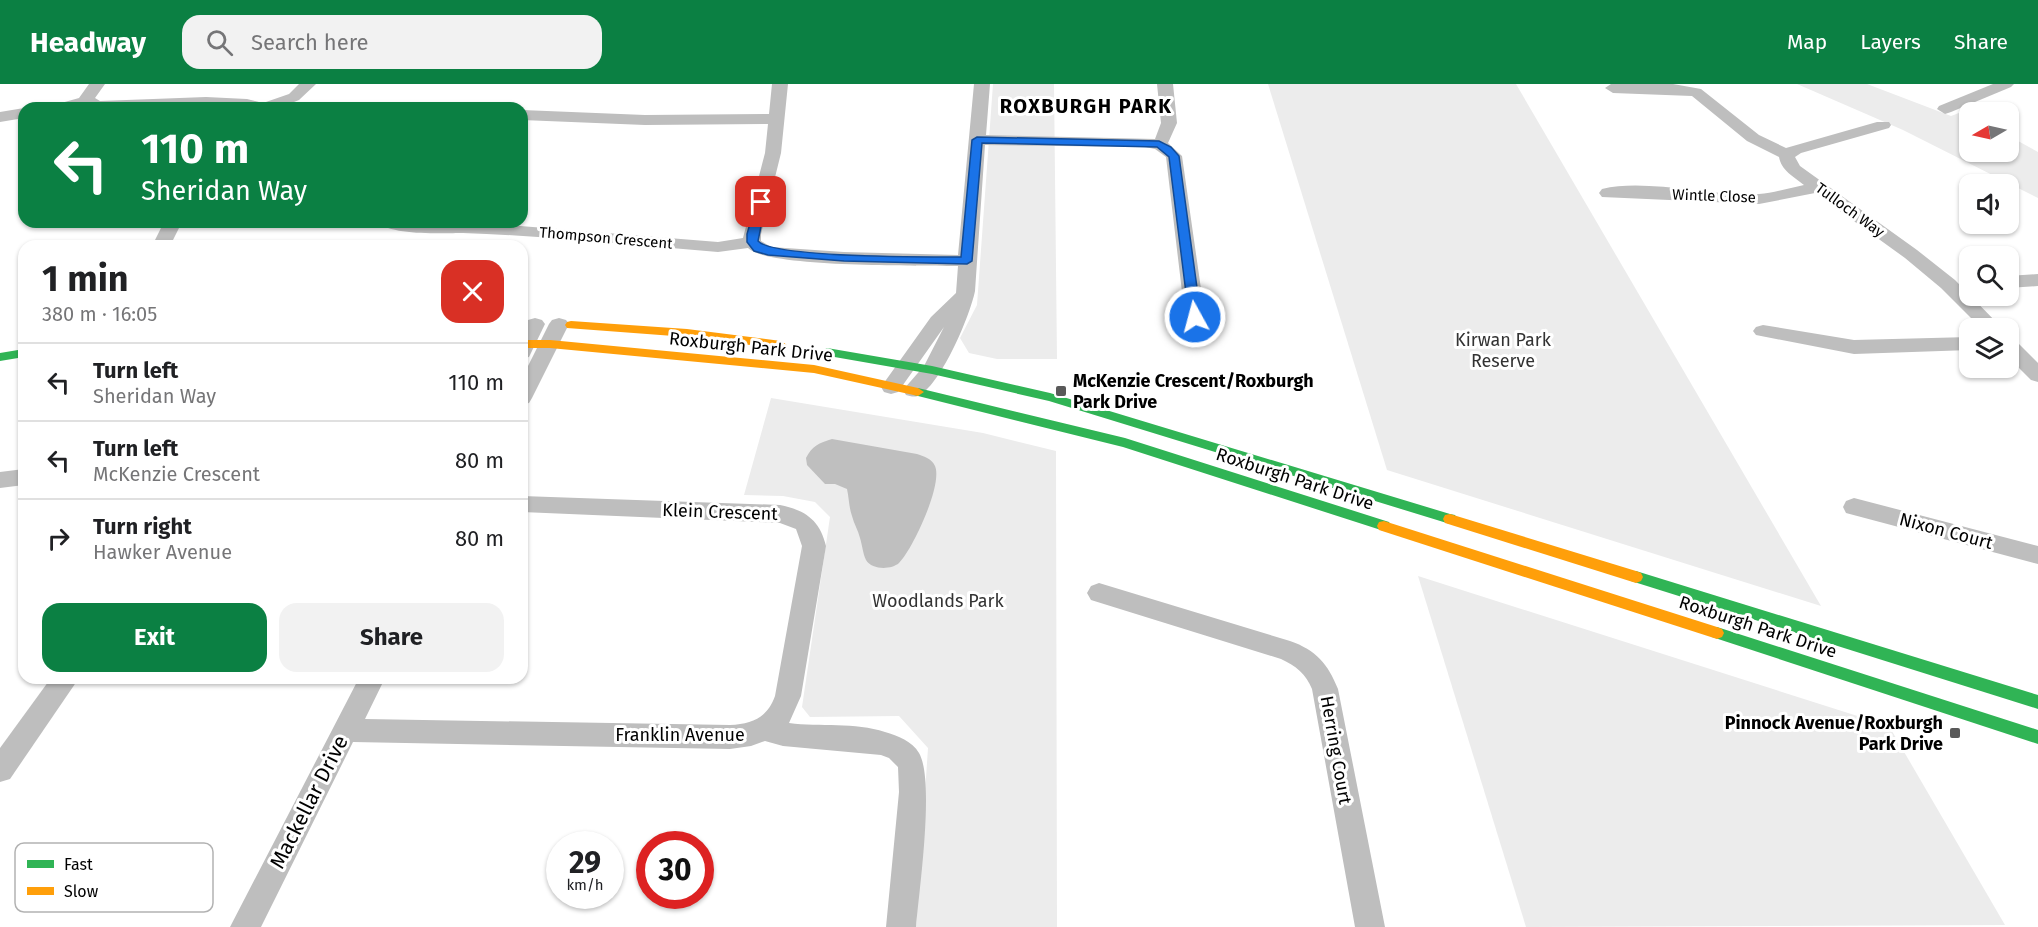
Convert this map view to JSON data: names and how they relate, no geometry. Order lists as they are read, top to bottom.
{
  "streets": {
    "street": [
      "Wintle Close",
      "Tulloch Way",
      "Thompson Crescent",
      "Roxburgh Park Drive",
      "Klein Crescent",
      "Nixon Court",
      "Franklin Avenue",
      "Herring Court",
      "Mackellar Drive"
    ]
  },
  "crossings": [
    ["Wintle Close", "Tulloch Way"],
    ["Klein Crescent", "Franklin Avenue"],
    ["Franklin Avenue", "Mackellar Drive"]
  ],
  "districts": ["ROXBURGH PARK"],
  "parks": ["Kirwan Park Reserve", "Woodlands Park"],
  "places": {
    "transit": ["McKenzie Crescent/Roxburgh Park Drive", "Pinnock Avenue/Roxburgh Park Drive"]
  },
  "legend": ["Fast", "Slow"],
  "north": "left",
  "page": {
    "header": "Headway",
    "search": "Search here",
    "nav": ["Map", "Layers", "Share"],
    "turn": ["110 m", "Sheridan Way"],
    "heading": ["1 min", "380 m · 16:05"],
    "list": [
      {
        "name": "Turn left",
        "note": "Sheridan Way",
        "value": "110 m"
      },
      {
        "name": "Turn left",
        "note": "McKenzie Crescent",
        "value": "80 m"
      },
      {
        "name": "Turn right",
        "note": "Hawker Avenue",
        "value": "80 m"
      }
    ],
    "buttons": ["Exit", "Share"],
    "speed": "29 km/h",
    "limit": "30"
  }
}
